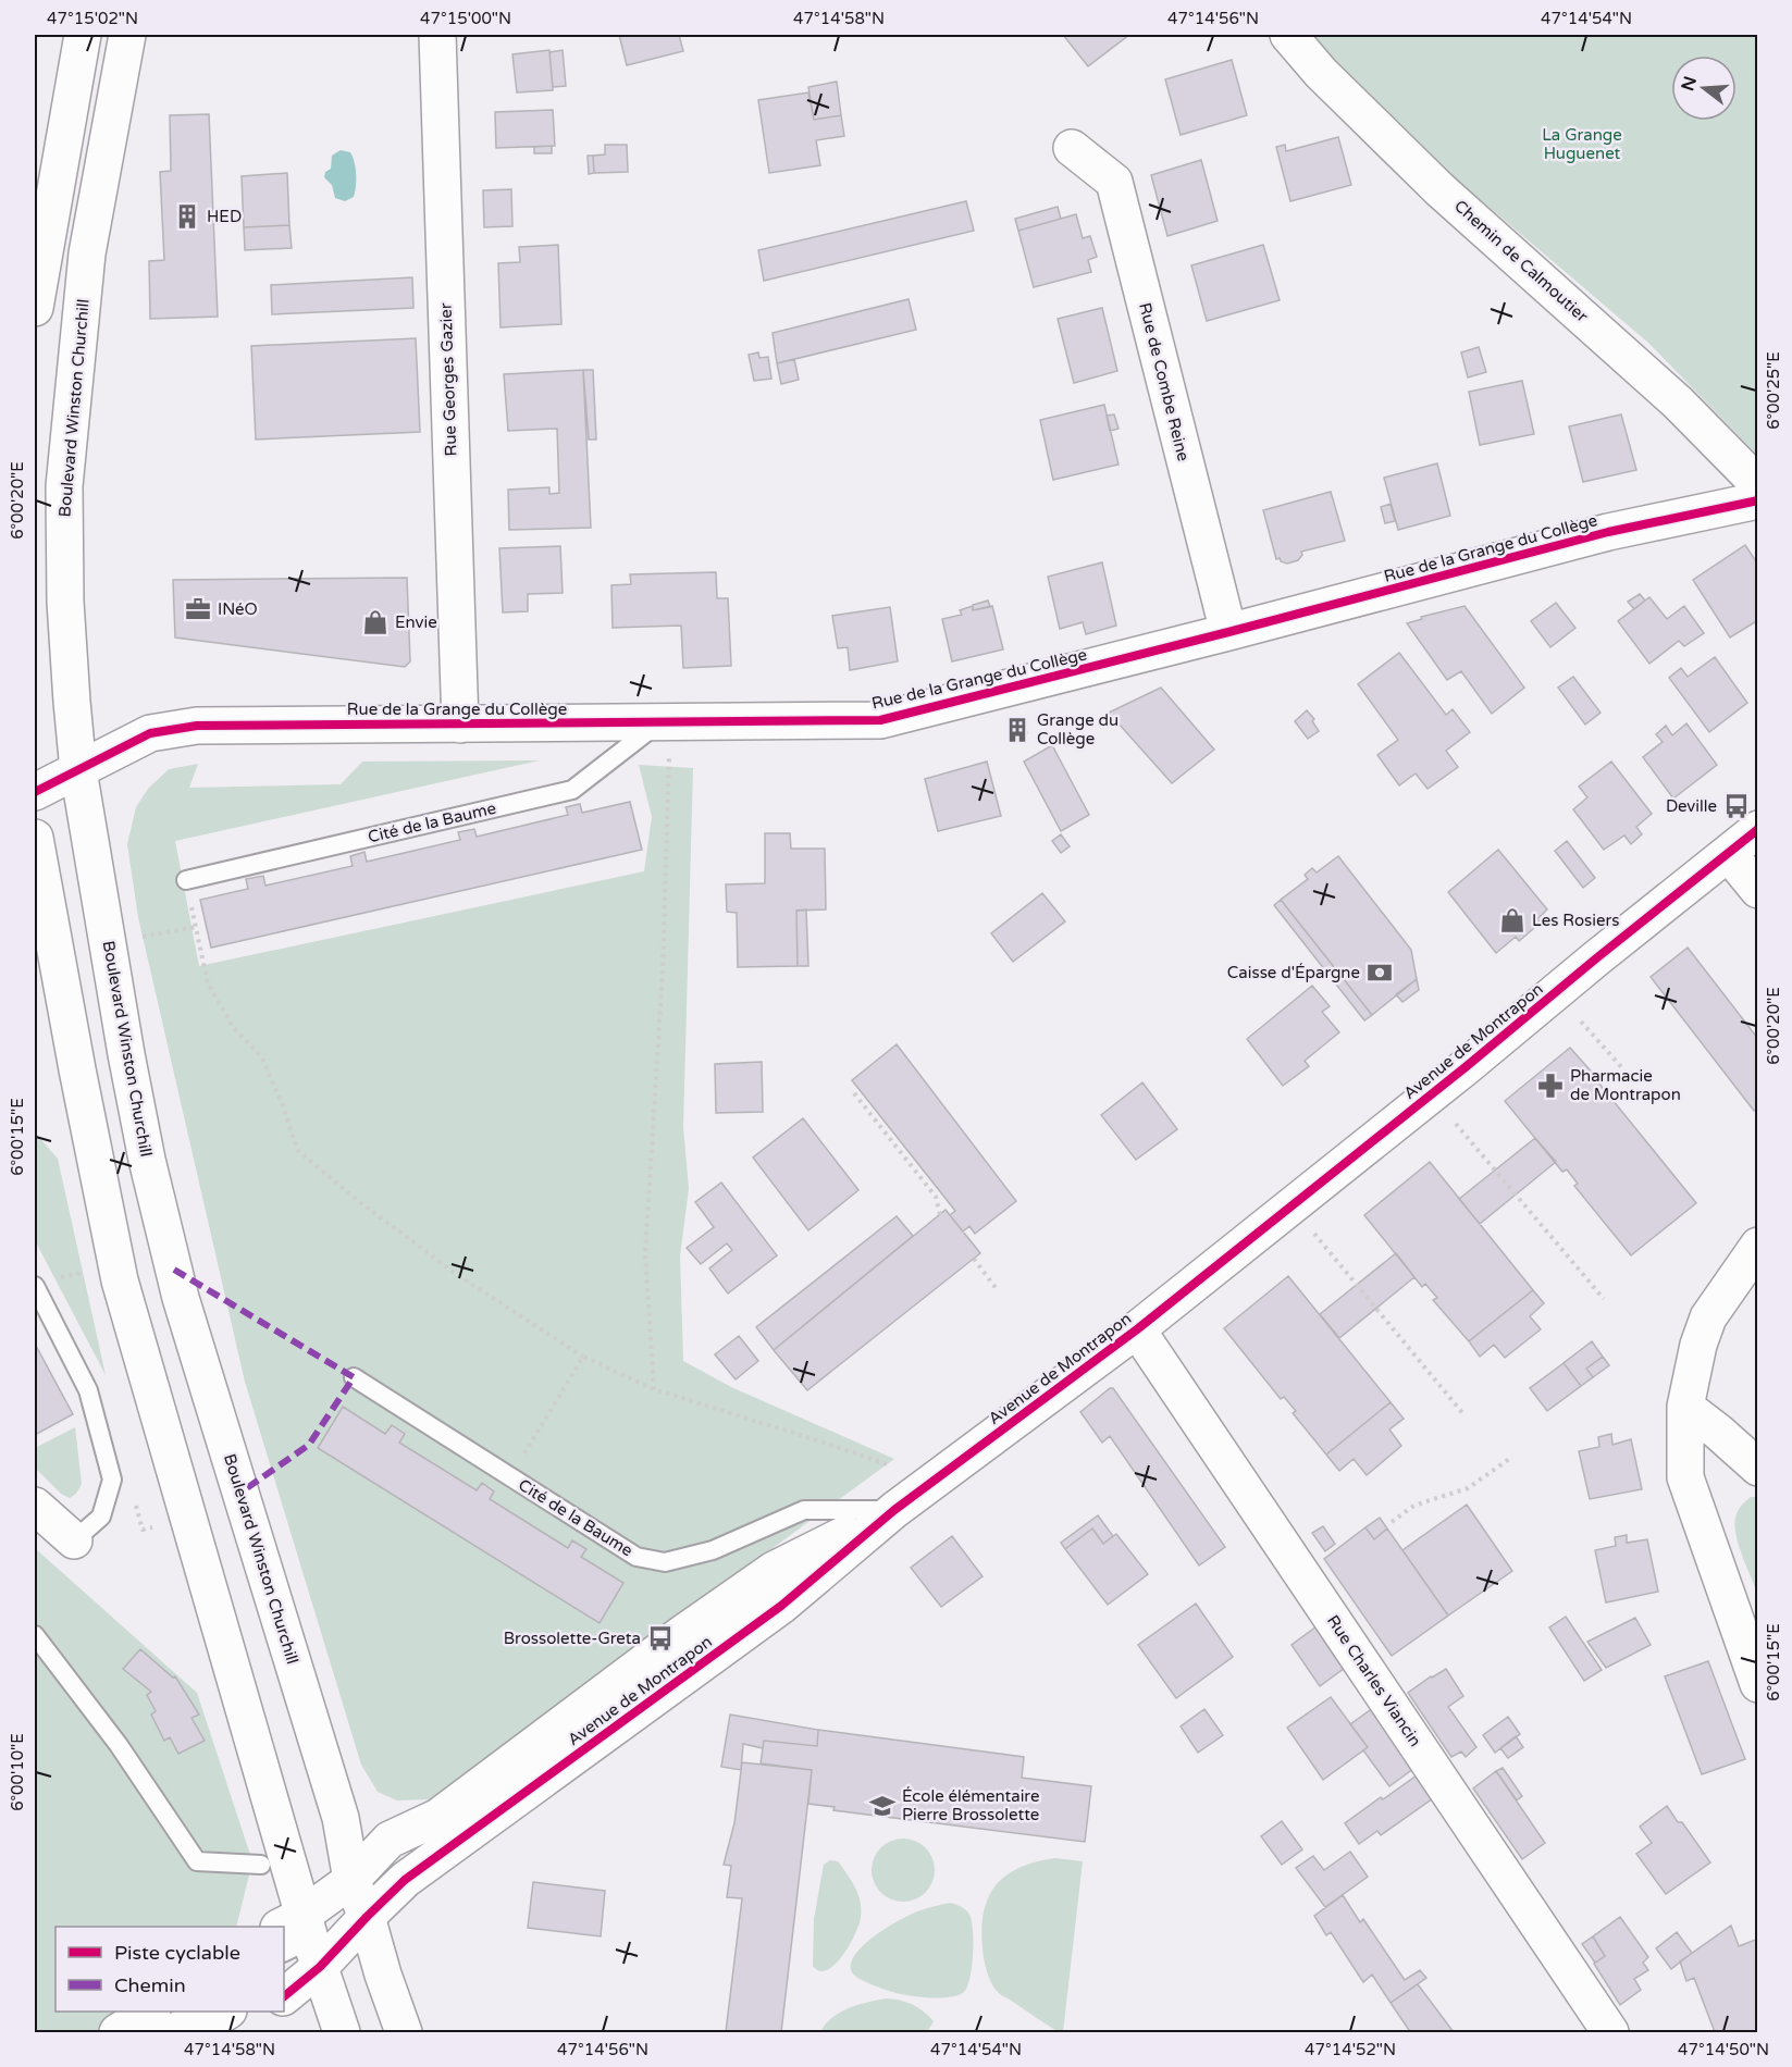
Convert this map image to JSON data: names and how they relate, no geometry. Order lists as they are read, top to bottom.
{
  "streets": {
    "street": [
      "Chemin de Calmoutier",
      "Rue Georges Gazier",
      "Rue de Combe Reine",
      "Boulevard Winston Churchill",
      "Rue de la Grange du Collège",
      "Avenue de Montrapon",
      "Rue Charles Viancin"
    ],
    "lane": ["Cité de la Baume"]
  },
  "crossings": [
    ["Rue Georges Gazier", "Rue de la Grange du Collège"],
    ["Rue de Combe Reine", "Rue de la Grange du Collège"],
    ["Boulevard Winston Churchill", "Rue de la Grange du Collège"],
    ["Boulevard Winston Churchill", "Avenue de Montrapon"],
    ["Rue de la Grange du Collège", "Cité de la Baume"],
    ["Cité de la Baume", "Avenue de Montrapon"],
    ["Avenue de Montrapon", "Rue Charles Viancin"]
  ],
  "parks": ["La Grange Huguenet"],
  "places": {
    "building": ["HED", "Grange du Collège"],
    "office": ["INéO"],
    "shop": ["Envie", "Les Rosiers"],
    "bus stop": ["Deville", "Brossolette-Greta"],
    "bank": ["Caisse d'Épargne"],
    "pharmacy": ["Pharmacie de Montrapon"],
    "school or university": ["École élémentaire Pierre Brossolette"]
  },
  "legend": ["Piste cyclable", "Chemin"],
  "north": "left",
  "coordinates": [
    "47°15'02\"N",
    "47°15'00\"N",
    "47°14'58\"N",
    "47°14'56\"N",
    "47°14'54\"N",
    "6°00'25\"E",
    "6°00'20\"E",
    "6°00'15\"E",
    "6°00'10\"E",
    "47°14'52\"N",
    "47°14'50\"N"
  ]
}
